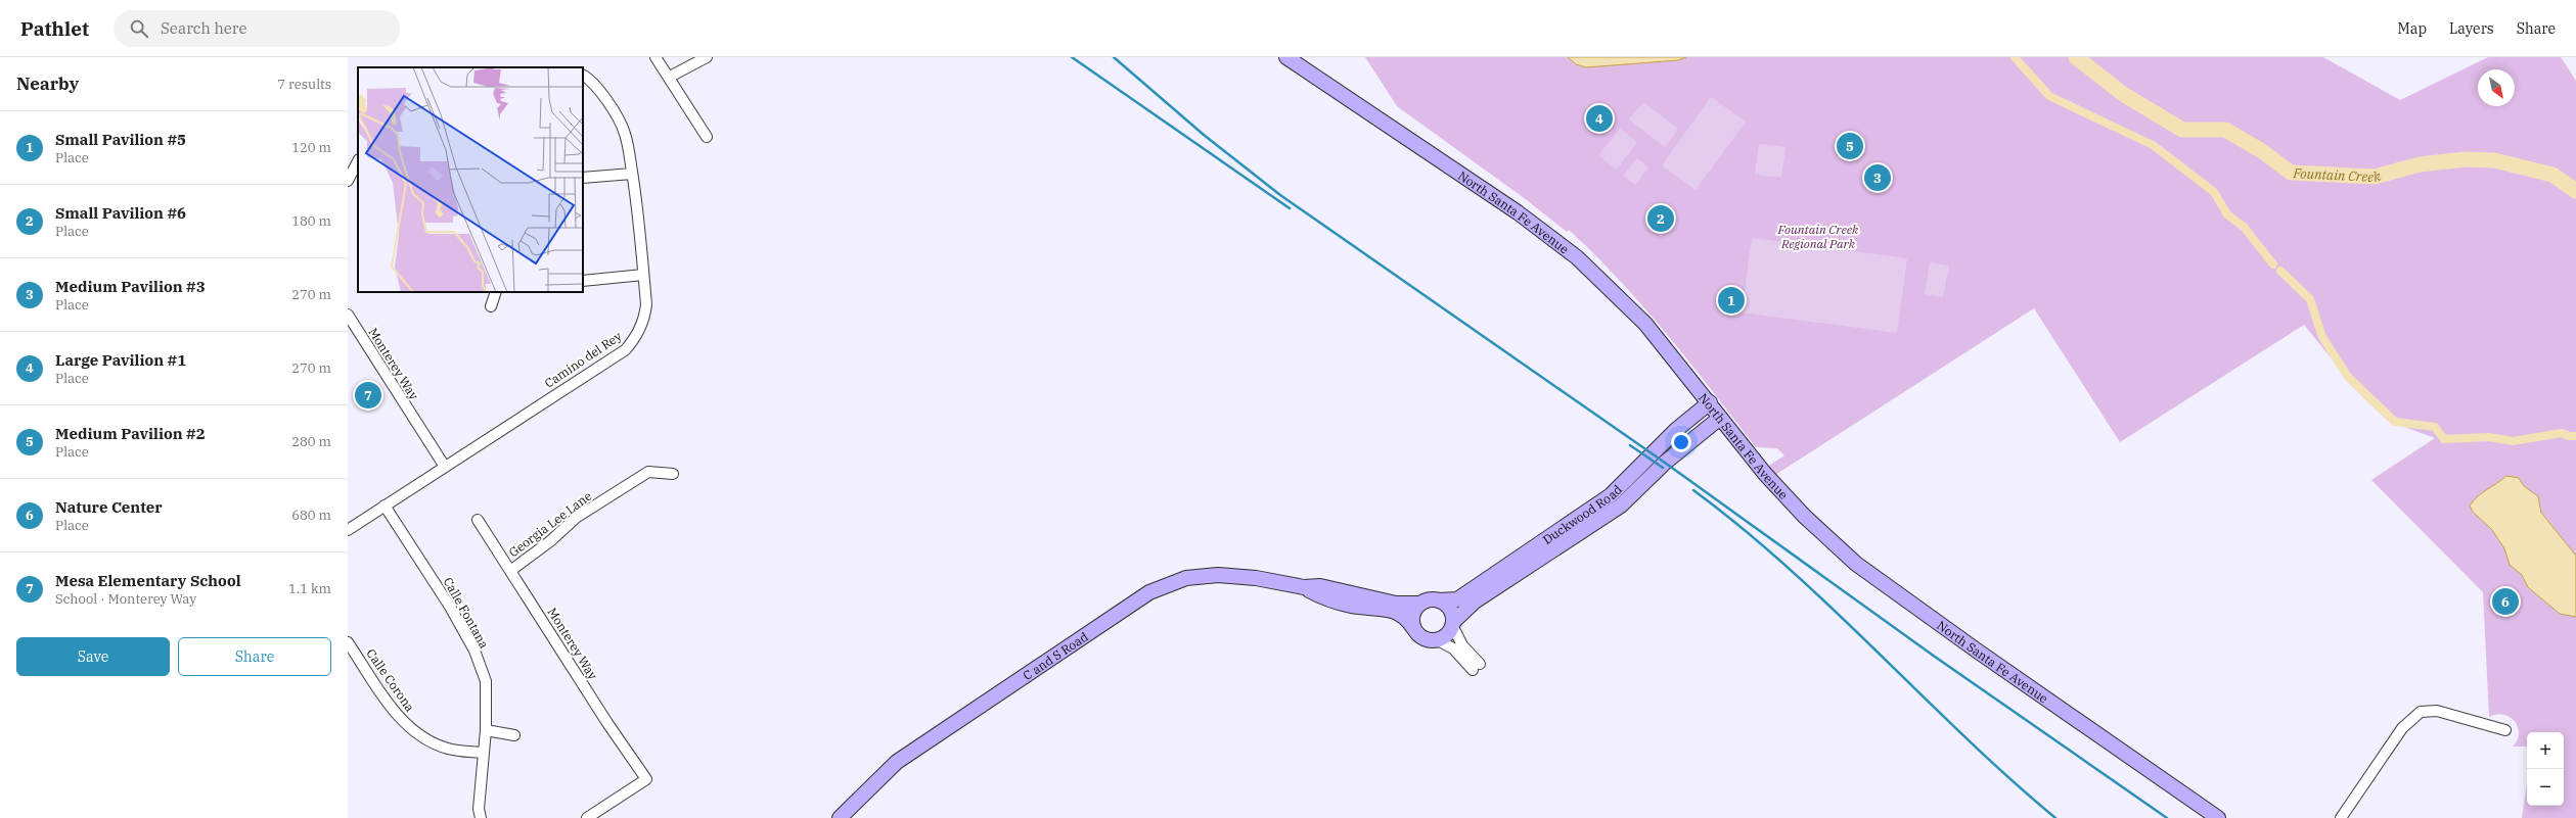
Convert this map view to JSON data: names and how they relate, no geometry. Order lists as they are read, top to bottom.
{
  "streets": {
    "main road": ["North Santa Fe Avenue", "Duckwood Road", "C and S Road"],
    "street": [
      "Camino del Rey",
      "Monterey Way",
      "Georgia Lee Lane",
      "Calle Fontana",
      "Calle Corona"
    ]
  },
  "crossings": [
    ["North Santa Fe Avenue", "Duckwood Road"],
    ["Camino del Rey", "Monterey Way"],
    ["Camino del Rey", "Calle Fontana"],
    ["Monterey Way", "Georgia Lee Lane"],
    ["Duckwood Road", "C and S Road"],
    ["Calle Fontana", "Calle Corona"]
  ],
  "water": ["Fountain Creek"],
  "parks": ["Fountain Creek Regional Park"],
  "north": "bottom right",
  "page": {
    "header": "Pathlet",
    "search": "Search here",
    "nav": ["Map", "Layers", "Share"],
    "heading": ["Nearby", "7 results"],
    "pins": [
      "4",
      "5",
      "3",
      "2",
      "1",
      "7",
      "6"
    ],
    "list": [
      {
        "mark": "1",
        "name": "Small Pavilion #5",
        "note": "Place",
        "value": "120 m"
      },
      {
        "mark": "2",
        "name": "Small Pavilion #6",
        "note": "Place",
        "value": "180 m"
      },
      {
        "mark": "3",
        "name": "Medium Pavilion #3",
        "note": "Place",
        "value": "270 m"
      },
      {
        "mark": "4",
        "name": "Large Pavilion #1",
        "note": "Place",
        "value": "270 m"
      },
      {
        "mark": "5",
        "name": "Medium Pavilion #2",
        "note": "Place",
        "value": "280 m"
      },
      {
        "mark": "6",
        "name": "Nature Center",
        "note": "Place",
        "value": "680 m"
      },
      {
        "mark": "7",
        "name": "Mesa Elementary School",
        "note": "School · Monterey Way",
        "value": "1.1 km"
      }
    ],
    "buttons": ["Save", "Share"],
    "map_buttons": ["+", "−"]
  }
}
